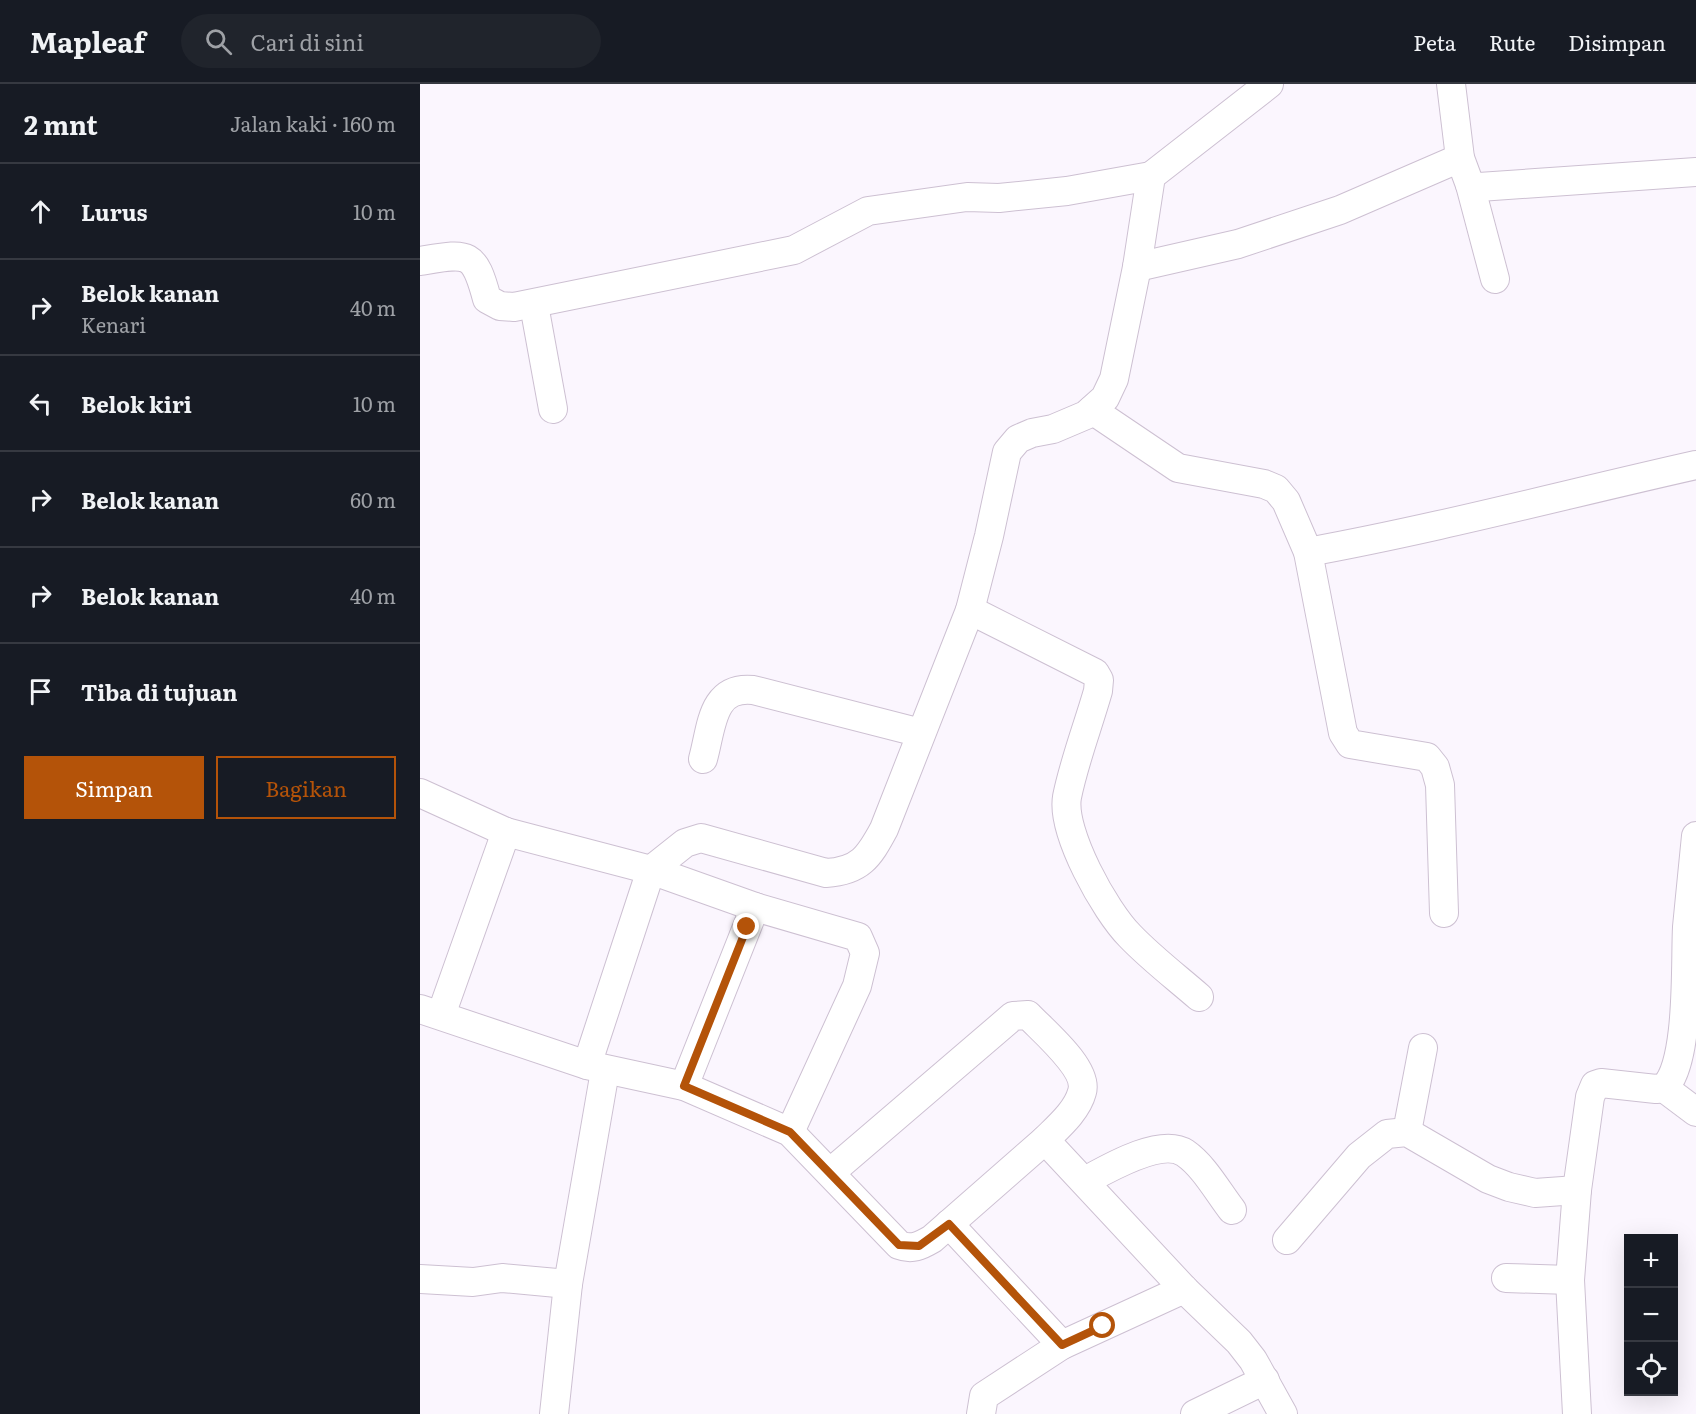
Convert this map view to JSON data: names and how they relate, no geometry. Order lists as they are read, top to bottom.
{
  "page": {
    "header": "Mapleaf",
    "search": "Cari di sini",
    "nav": ["Peta", "Rute", "Disimpan"],
    "heading": ["2 mnt", "Jalan kaki · 160 m"],
    "list": [
      ["Lurus", "10 m"],
      ["Belok kanan", "Kenari", "40 m"],
      ["Belok kiri", "10 m"],
      ["Belok kanan", "60 m"],
      ["Belok kanan", "40 m"],
      "Tiba di tujuan"
    ],
    "buttons": ["Simpan", "Bagikan"],
    "map_buttons": ["+", "−"]
  }
}
